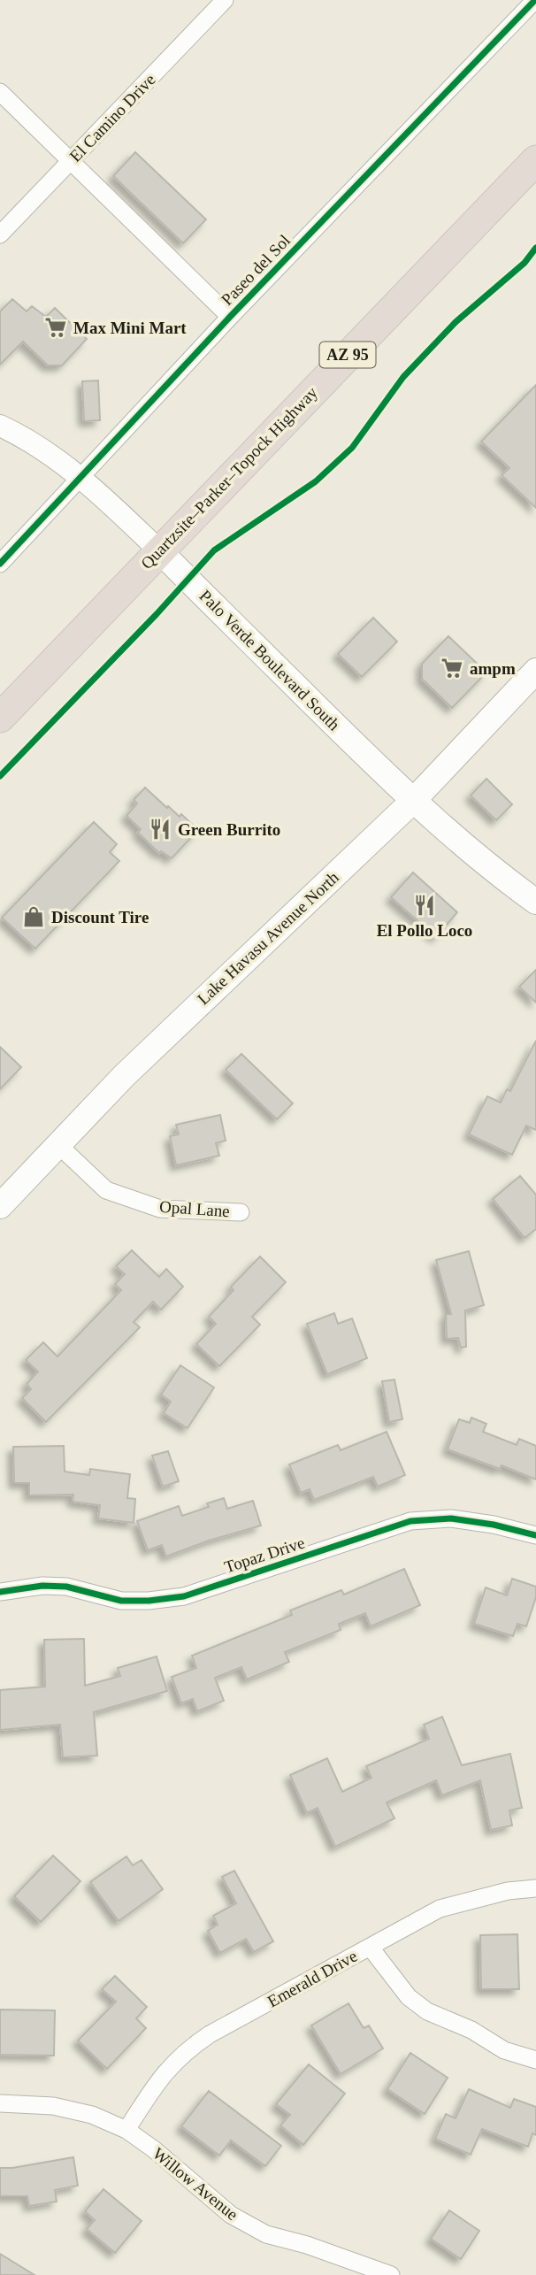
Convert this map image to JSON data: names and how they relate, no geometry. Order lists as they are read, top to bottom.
{
  "streets": {
    "highway": ["AZ 95", "Quartzsite–Parker–Topock Highway"],
    "main road": ["Palo Verde Boulevard South", "Lake Havasu Avenue North"],
    "street": [
      "El Camino Drive",
      "Paseo del Sol",
      "Opal Lane",
      "Topaz Drive",
      "Emerald Drive",
      "Willow Avenue"
    ]
  },
  "crossings": [
    ["Paseo del Sol", "Palo Verde Boulevard South"],
    ["Quartzsite–Parker–Topock Highway", "Palo Verde Boulevard South"],
    ["Palo Verde Boulevard South", "Lake Havasu Avenue North"],
    ["Lake Havasu Avenue North", "Opal Lane"],
    ["Emerald Drive", "Willow Avenue"]
  ],
  "places": {
    "supermarket": ["Max Mini Mart", "ampm"],
    "restaurant": ["Green Burrito", "El Pollo Loco"],
    "shop": ["Discount Tire"]
  }
}
